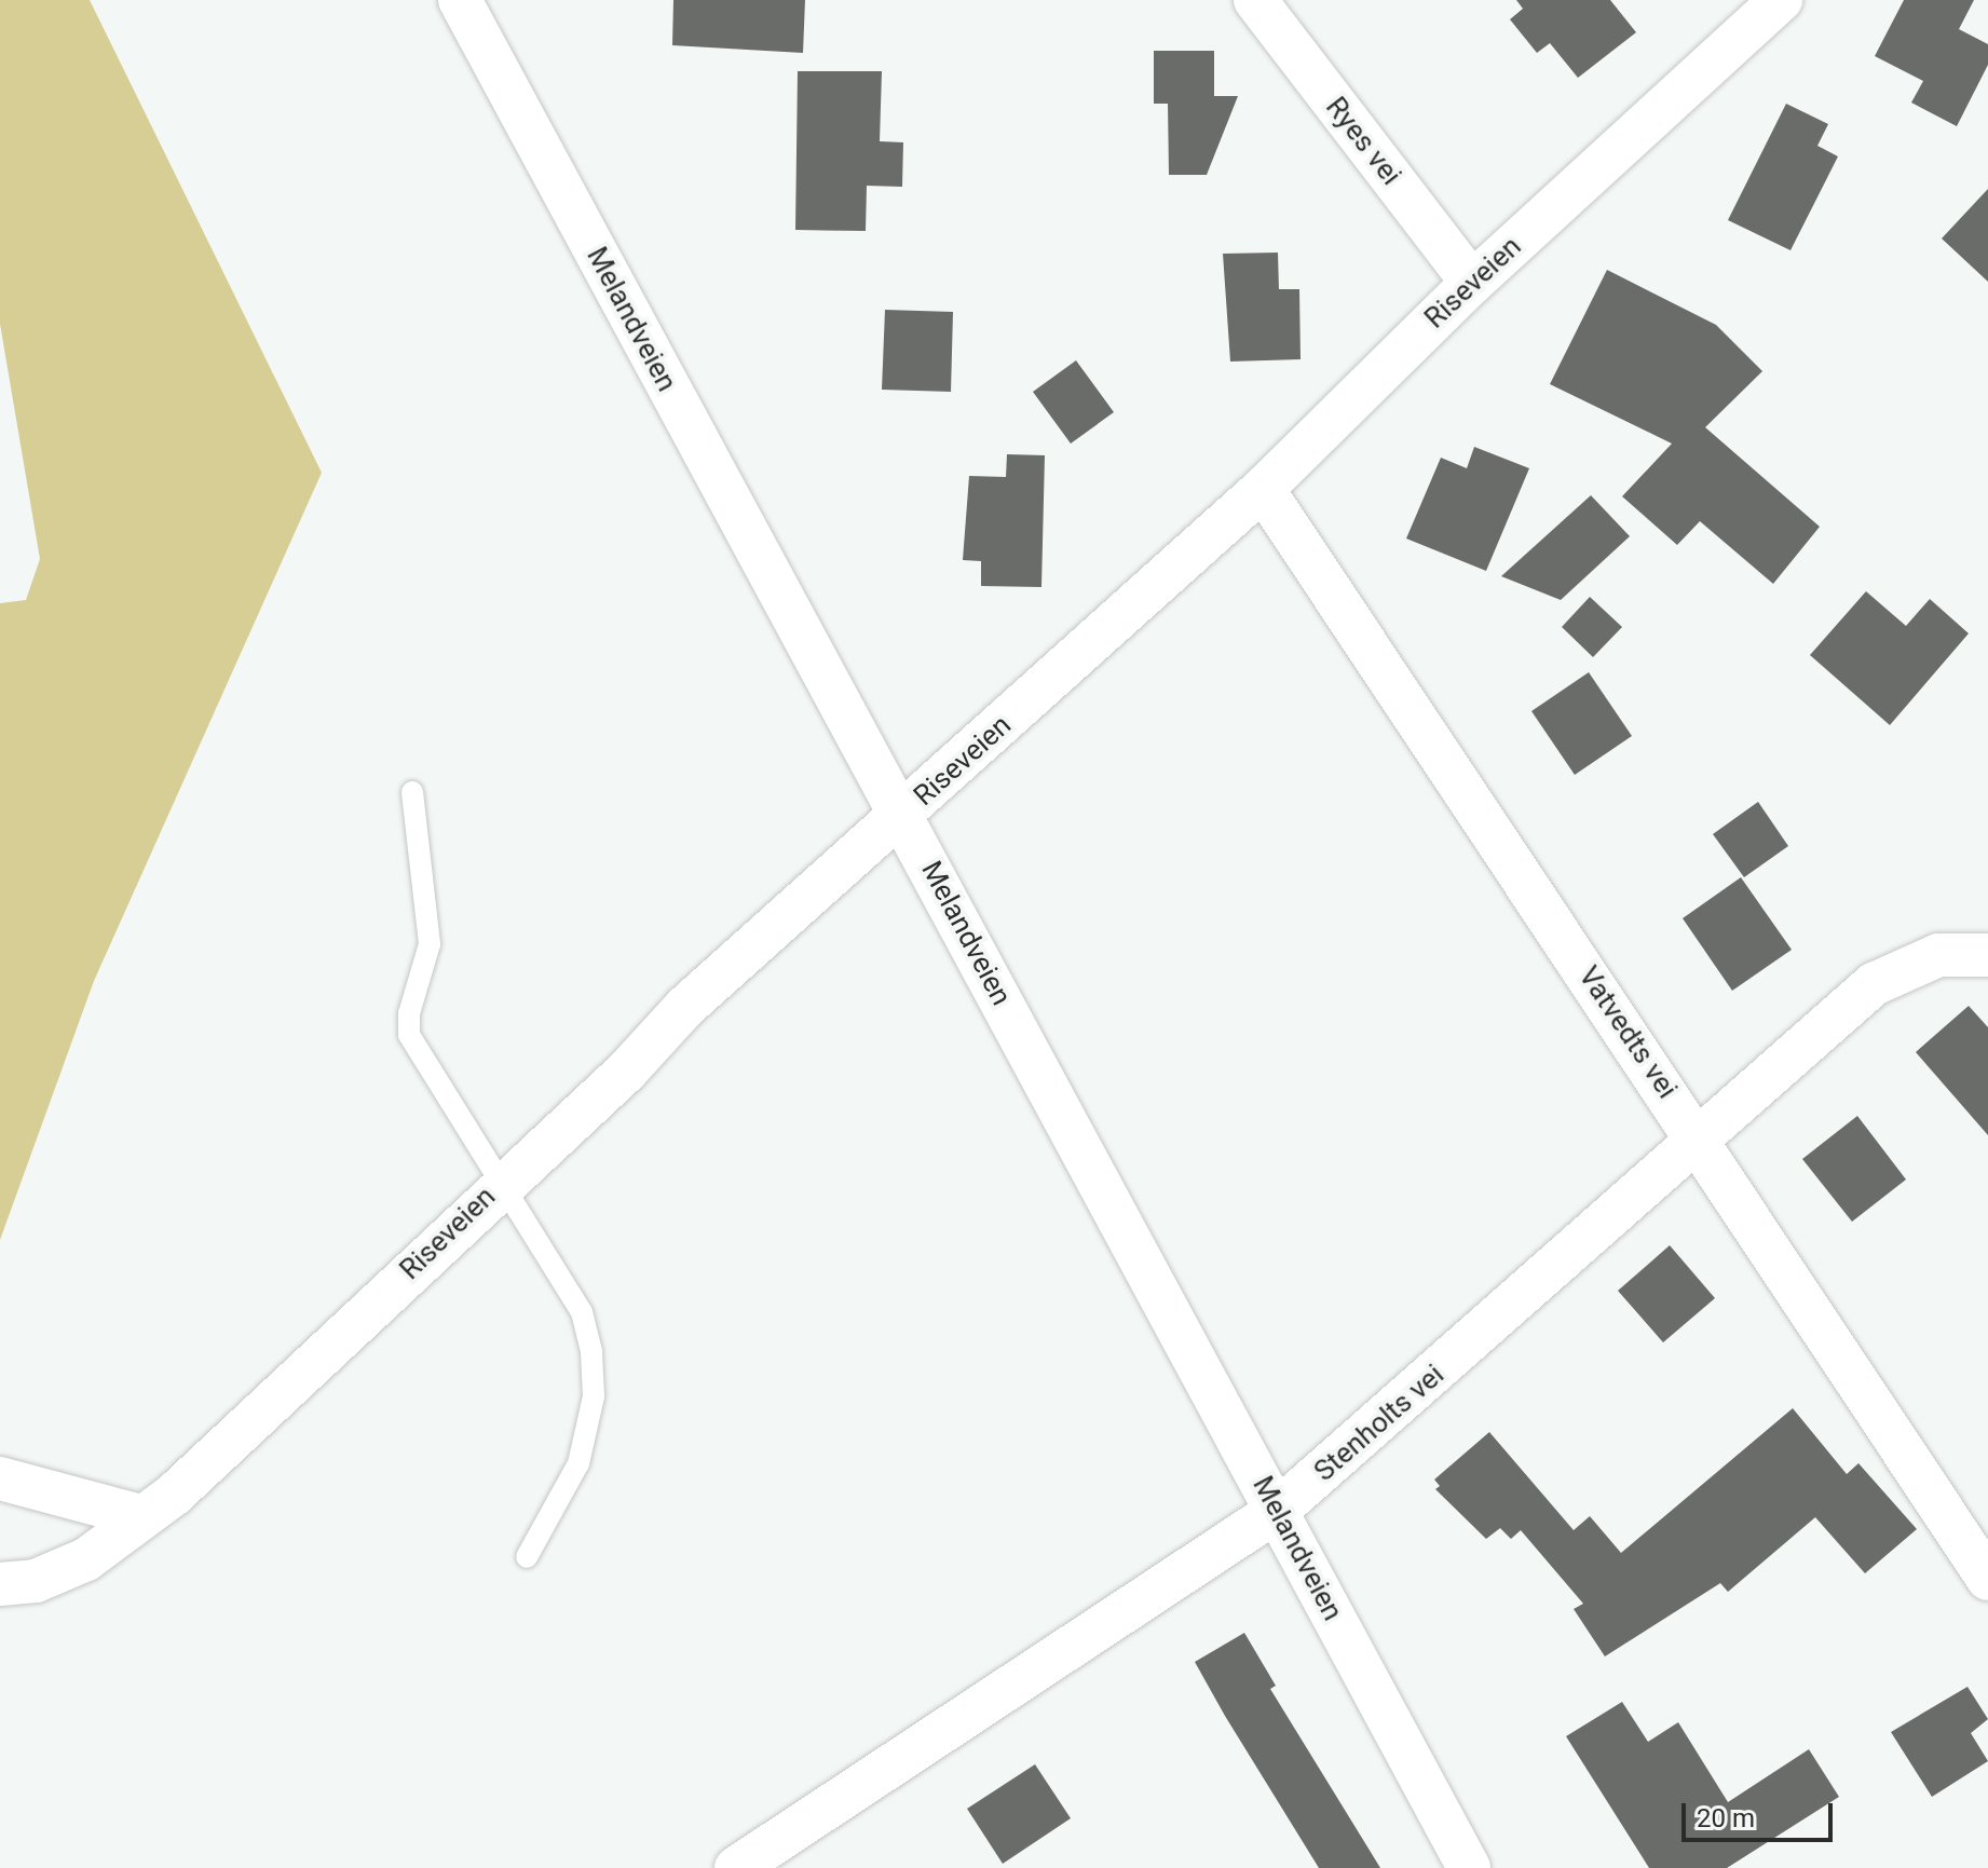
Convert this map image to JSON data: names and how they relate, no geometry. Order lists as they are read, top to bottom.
{
  "streets": {
    "street": [
      "Ryes vei",
      "Riseveien",
      "Melandveien",
      "Vatvedts vei",
      "Stenholts vei"
    ]
  },
  "crossings": [
    ["Ryes vei", "Riseveien"],
    ["Riseveien", "Melandveien"],
    ["Riseveien", "Vatvedts vei"],
    ["Melandveien", "Stenholts vei"],
    ["Vatvedts vei", "Stenholts vei"]
  ],
  "scale_bar": "20 m"
}
